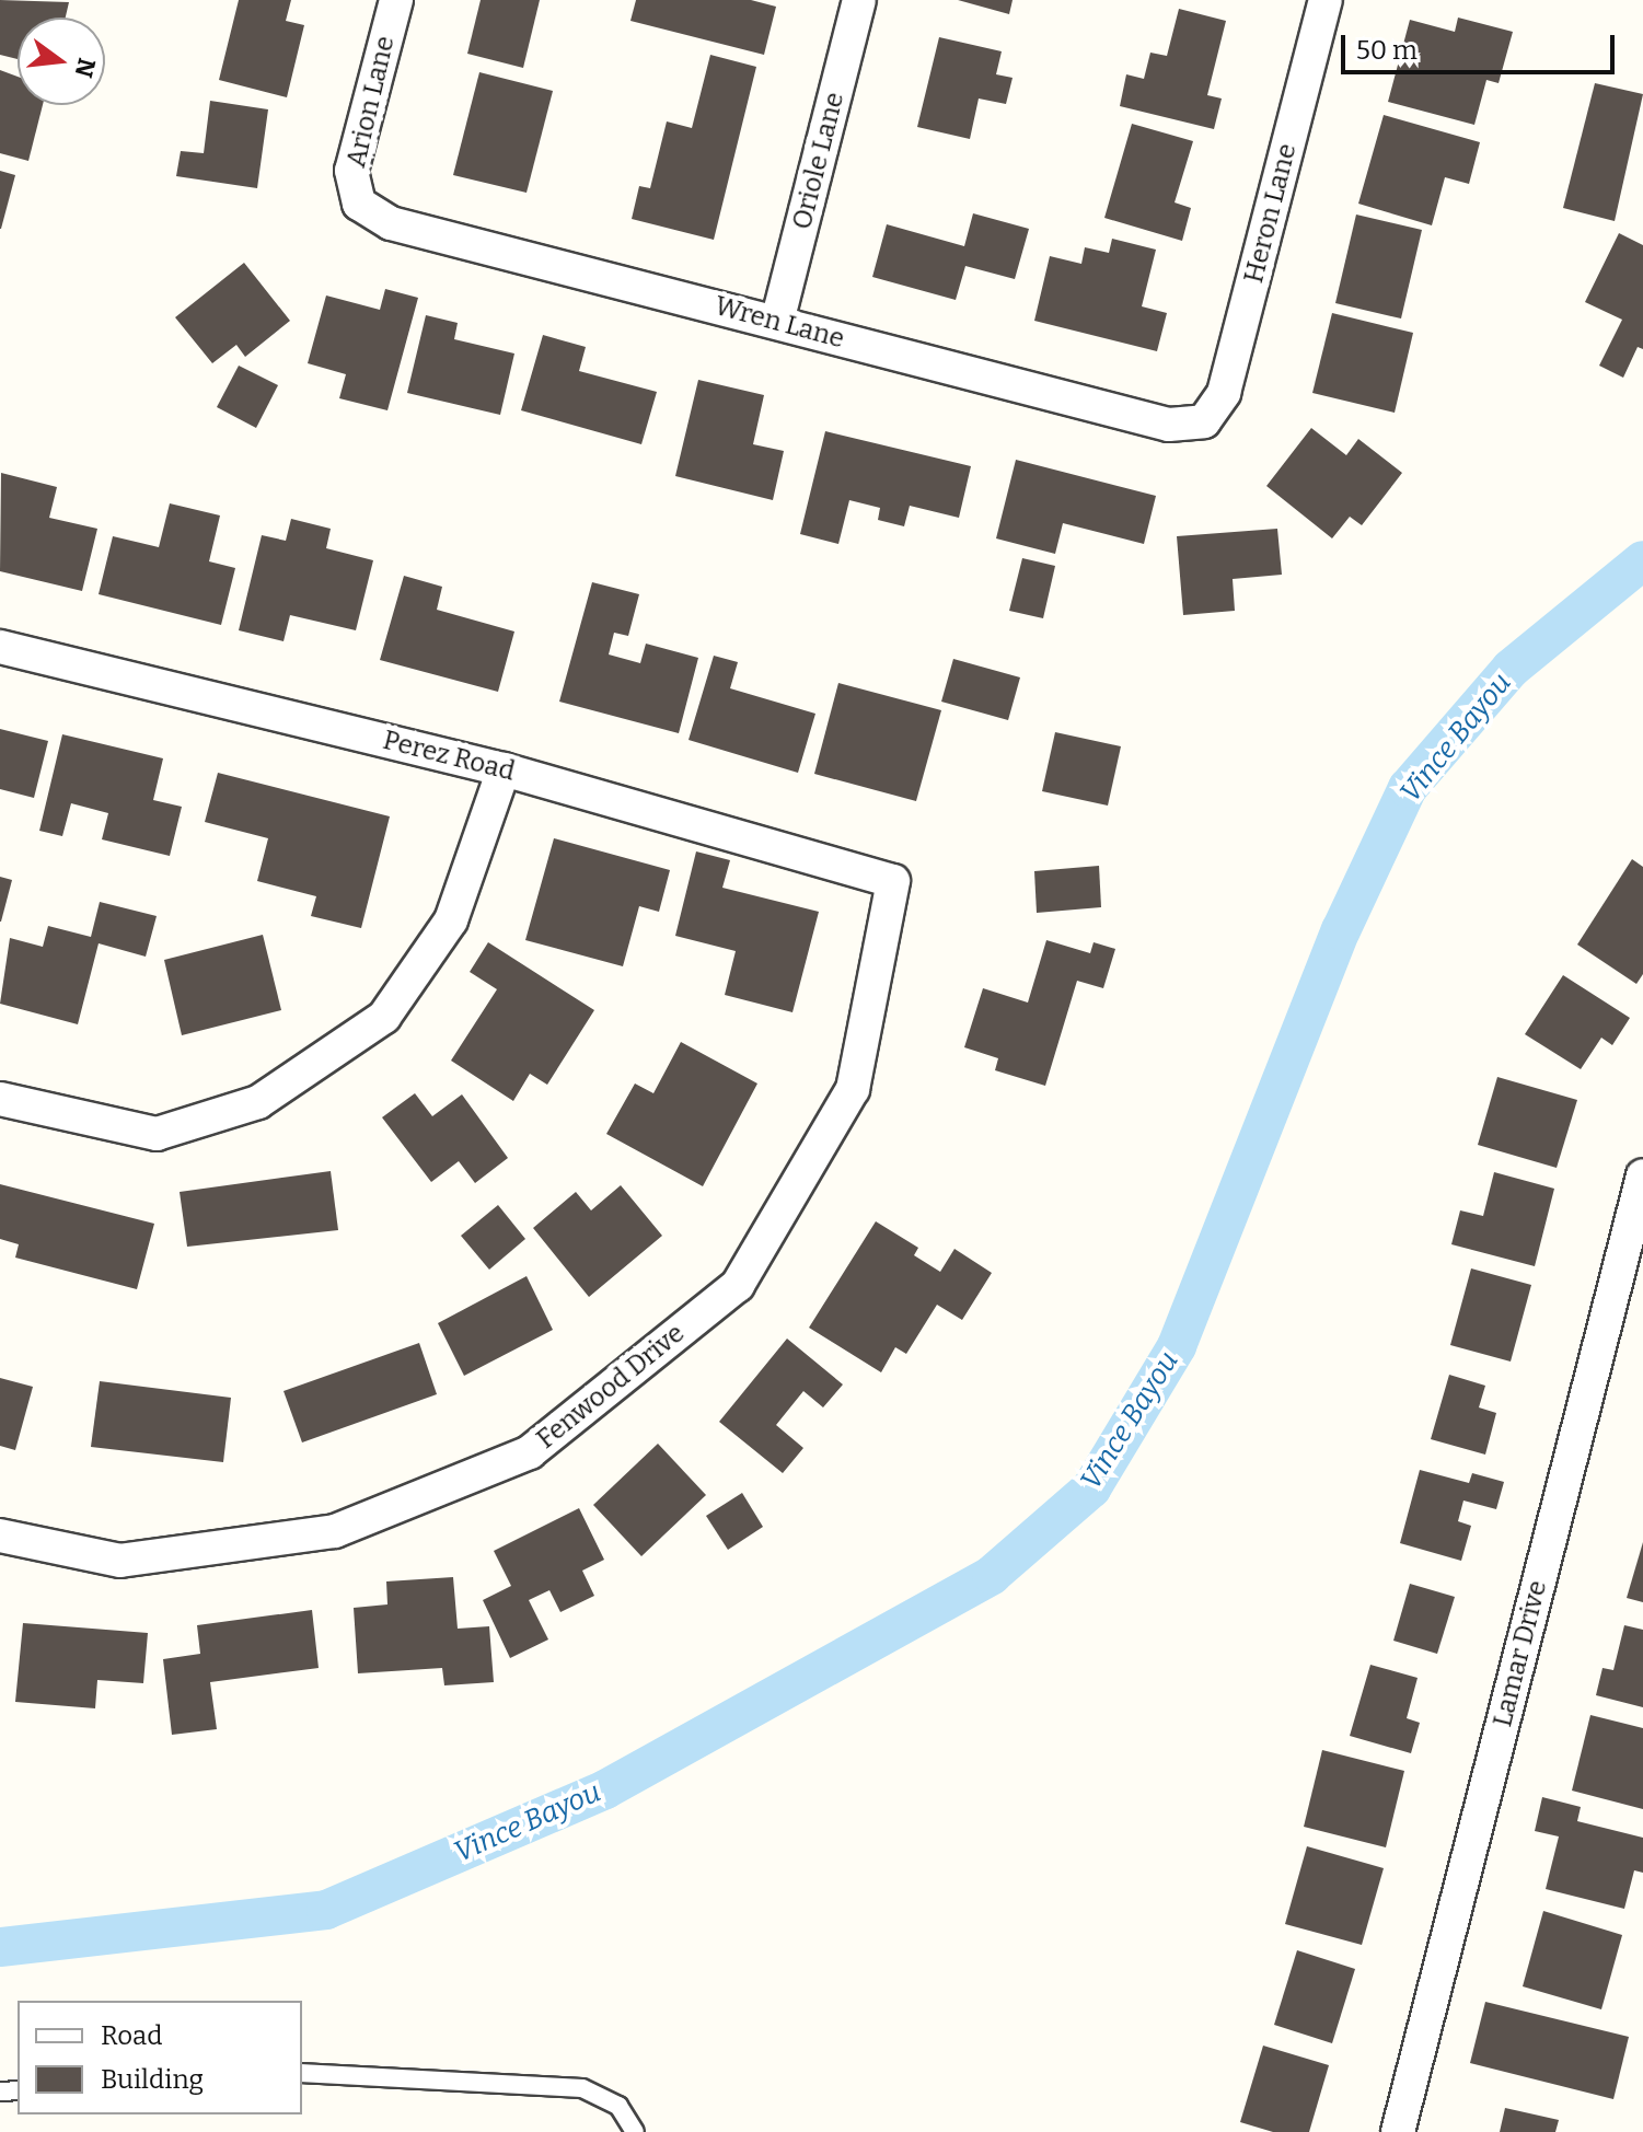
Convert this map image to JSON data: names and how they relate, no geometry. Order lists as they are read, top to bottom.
{
  "streets": {
    "street": [
      "Arion Lane",
      "Oriole Lane",
      "Heron Lane",
      "Wren Lane",
      "Perez Road",
      "Fenwood Drive",
      "Lamar Drive"
    ]
  },
  "crossings": [
    ["Arion Lane", "Wren Lane"],
    ["Oriole Lane", "Wren Lane"],
    ["Heron Lane", "Wren Lane"],
    ["Perez Road", "Fenwood Drive"]
  ],
  "water": ["Vince Bayou"],
  "legend": ["Road", "Building"],
  "scale_bar": "50 m",
  "north": "right"
}
